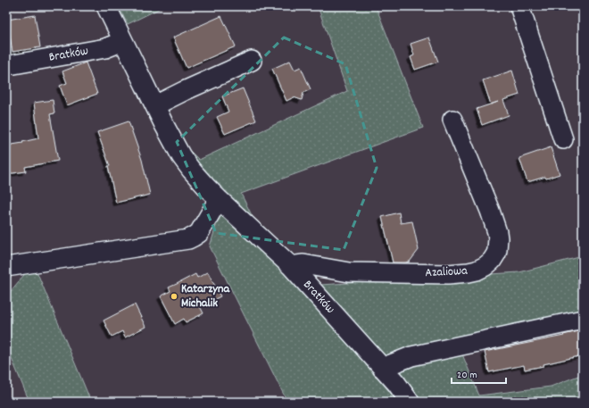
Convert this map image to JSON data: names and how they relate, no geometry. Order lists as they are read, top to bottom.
{
  "streets": {
    "street": ["Bratków", "Azaliowa"]
  },
  "crossings": [
    ["Bratków", "Azaliowa"]
  ],
  "places": ["Katarzyna Michalik"],
  "scale_bar": "20 m"
}
